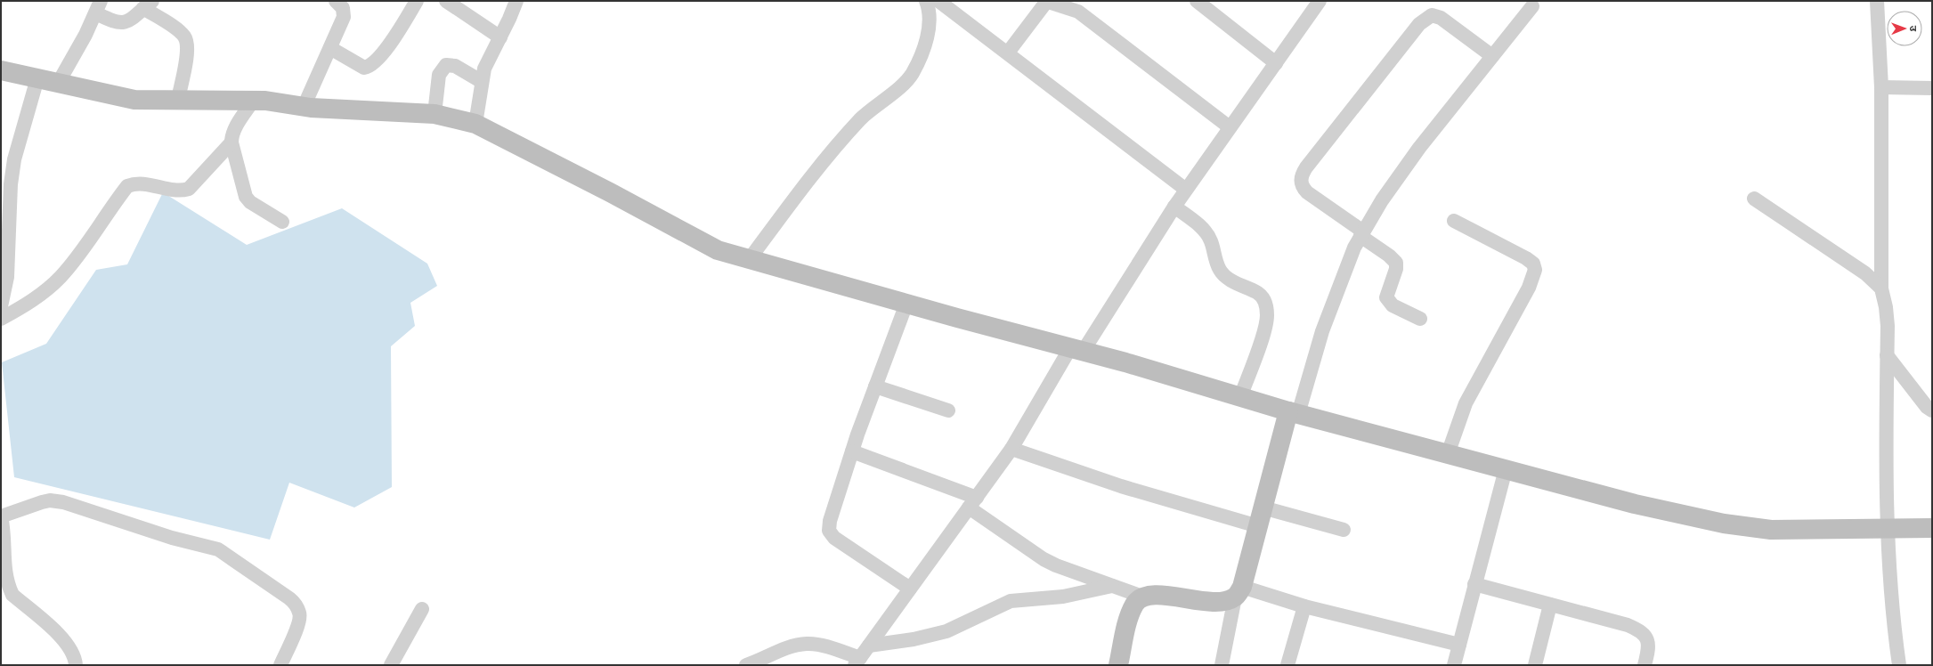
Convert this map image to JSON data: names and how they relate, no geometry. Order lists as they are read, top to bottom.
{
  "north": "right"
}
